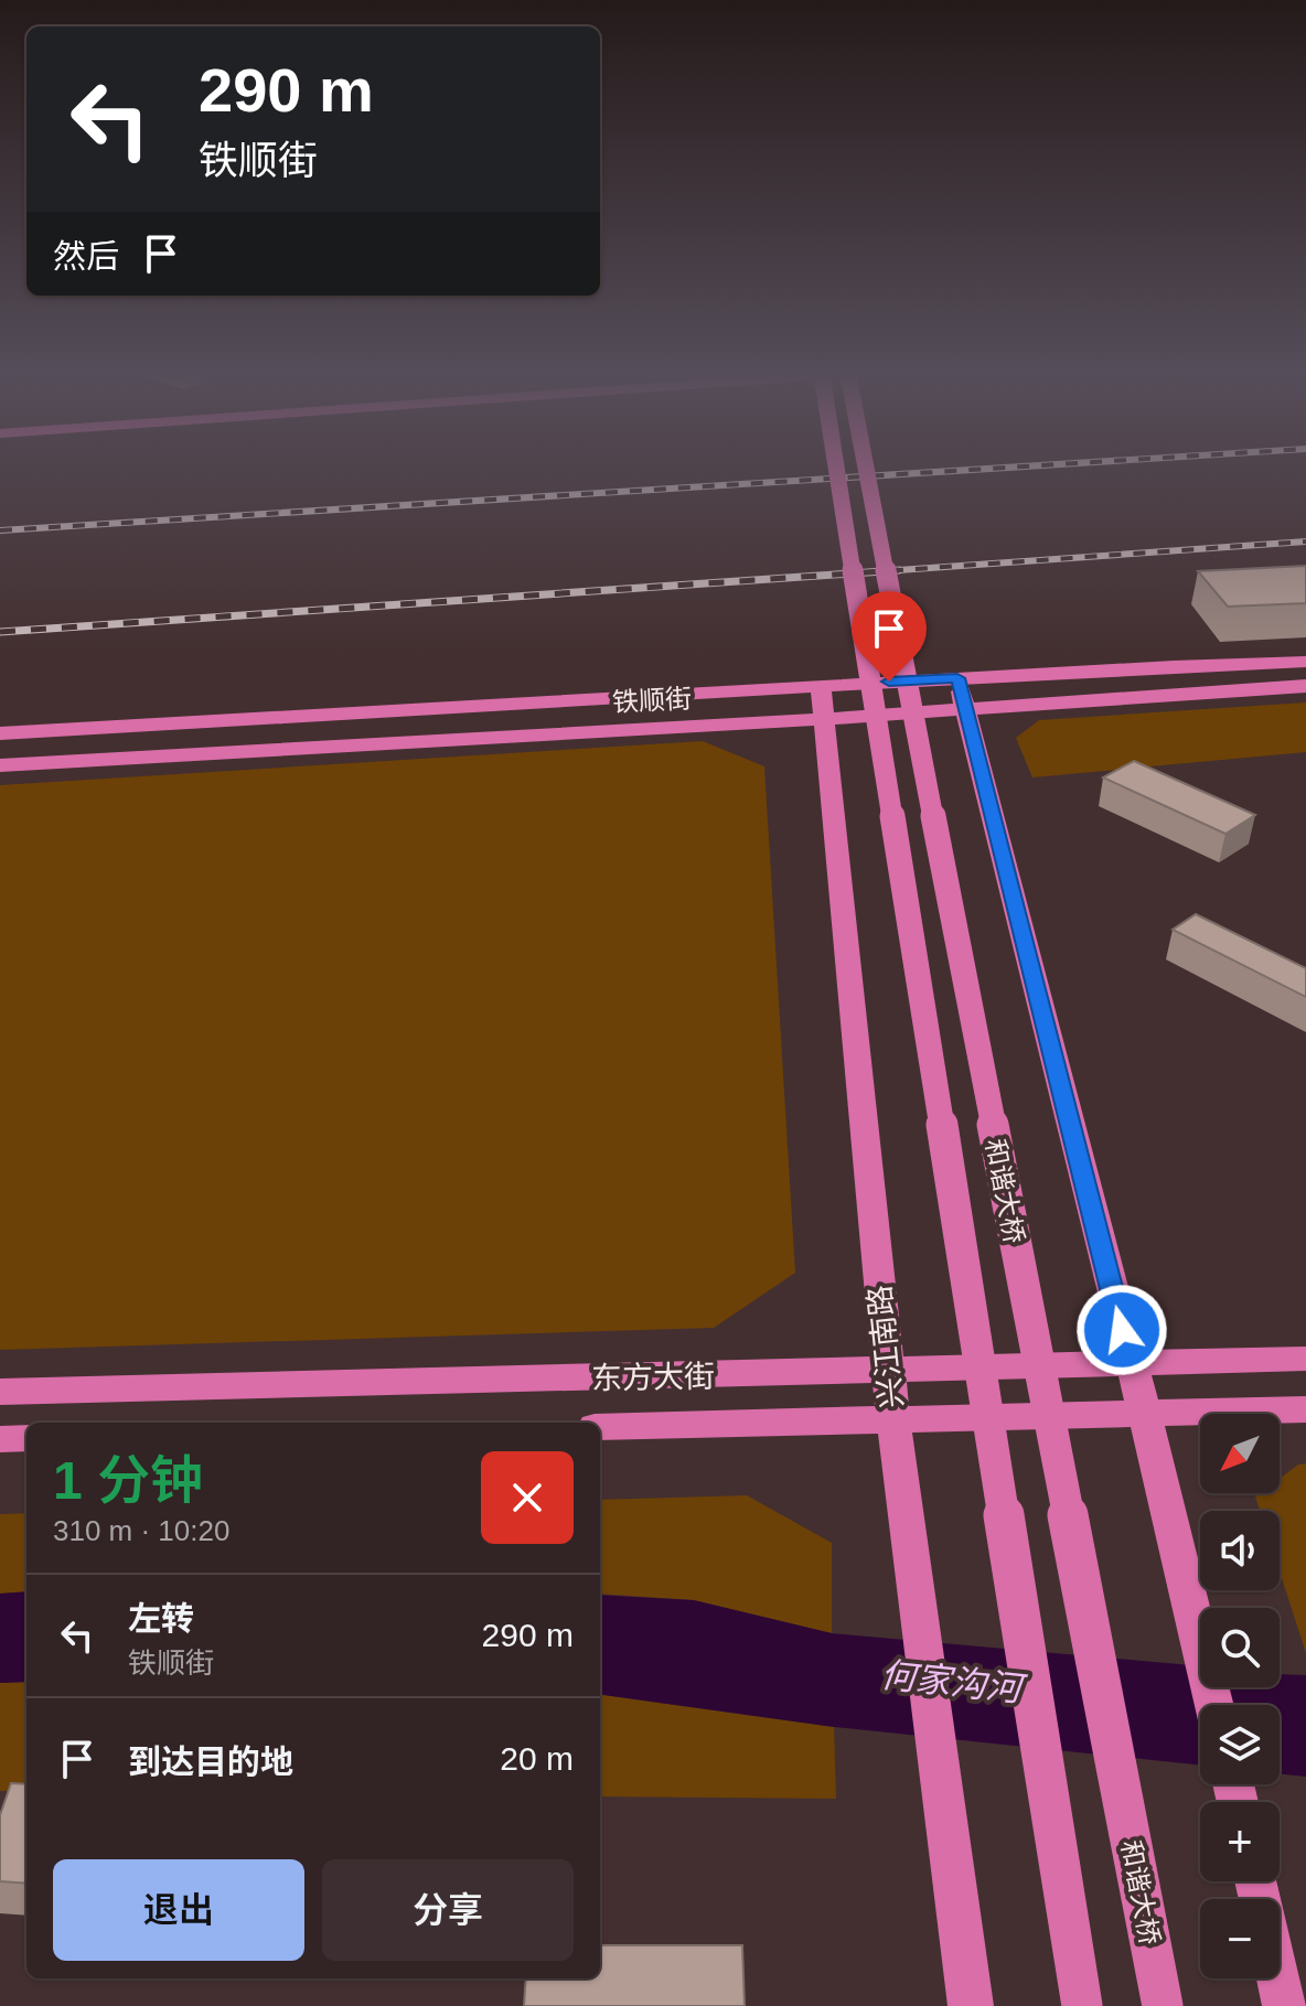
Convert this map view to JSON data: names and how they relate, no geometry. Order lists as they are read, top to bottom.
{
  "streets": {
    "main road": [
      "铁顺街",
      "和谐大桥",
      "兴江南路",
      "东方大街"
    ]
  },
  "crossings": [
    ["铁顺街", "兴江南路"],
    ["兴江南路", "东方大街"]
  ],
  "water": ["何家沟河"],
  "north": "bottom left",
  "page": {
    "turn": ["290 m", "铁顺街"],
    "then": "然后",
    "map_buttons": ["+", "−"],
    "heading": ["1 分钟", "310 m · 10:20"],
    "list": [
      {
        "name": "左转",
        "note": "铁顺街",
        "value": "290 m"
      },
      {
        "name": "到达目的地",
        "value": "20 m"
      }
    ],
    "buttons": ["退出", "分享"]
  }
}
